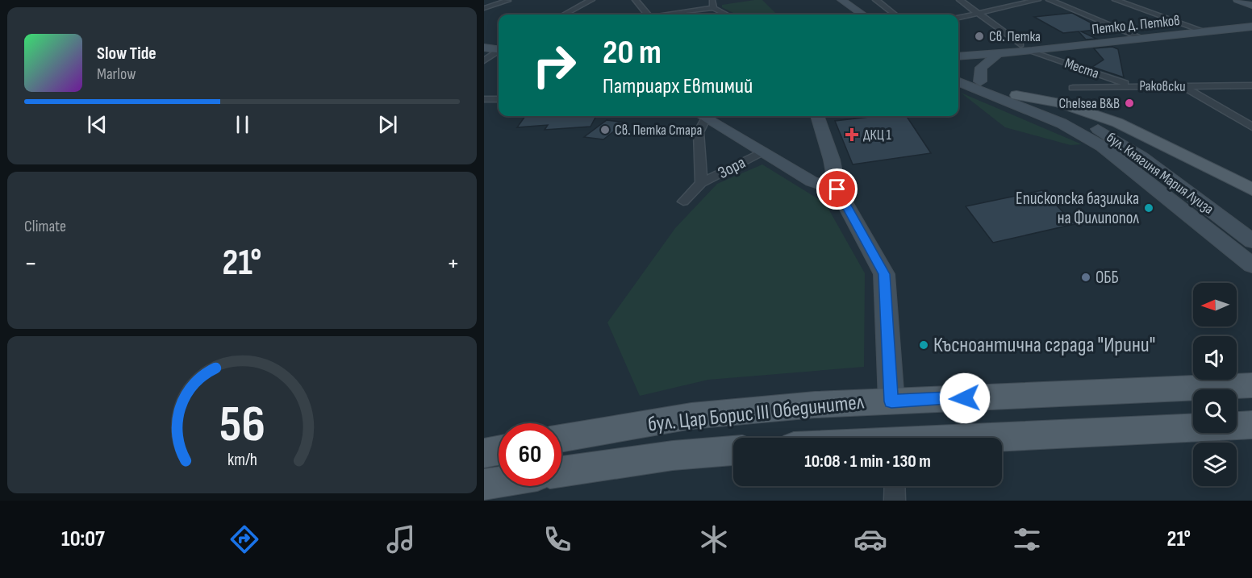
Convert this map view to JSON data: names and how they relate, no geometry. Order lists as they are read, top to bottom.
{
  "streets": {
    "main road": ["бул. Цар Борис III Обединител"],
    "street": [
      "Петко Д. Петков",
      "Места",
      "Раковски",
      "Зора",
      "бул. Княгиня Мария Луиза"
    ]
  },
  "crossings": [
    ["Петко Д. Петков", "Места"],
    ["Места", "Раковски"]
  ],
  "places": {
    "other": [
      "Св. Петка",
      "Chelsea B&B",
      "Св. Петка Стара",
      "Епископска базилика на Филипопол",
      "ОББ",
      "Късноантична сграда \"Ирини\""
    ],
    "health": ["ДКЦ 1"]
  },
  "north": "left",
  "page": {
    "turn": ["20 m", "Патриарх Евтимий"],
    "song": ["Slow Tide", "Marlow"],
    "tile": "Climate",
    "heat": ["−", "21°", "+"],
    "limit": "60",
    "trip": "10:08 · 1 min · 130 m",
    "tabs": ["10:07", "21°"],
    "gauge": ["56", "km/h"]
  }
}
